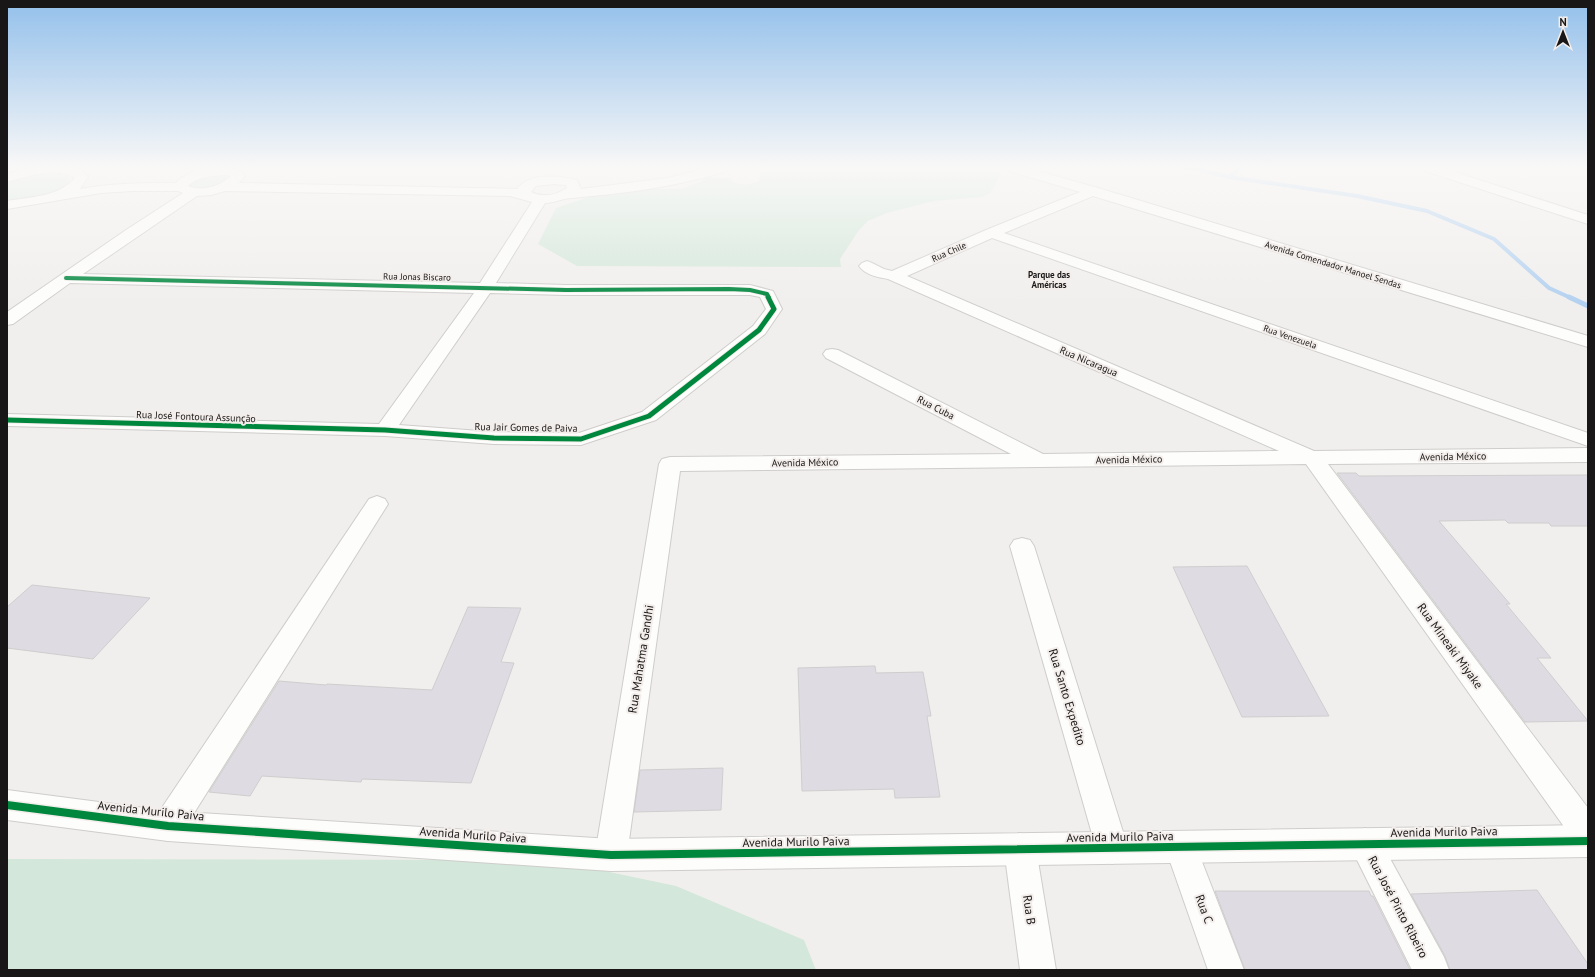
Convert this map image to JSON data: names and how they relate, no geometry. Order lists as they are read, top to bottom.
{
  "streets": {
    "street": [
      "Rua Chile",
      "Avenida Comendador Manoel Sendas",
      "Rua Jonas Biscaro",
      "Rua Venezuela",
      "Rua Nicaragua",
      "Rua Cuba",
      "Rua José Fontoura Assunção",
      "Rua Jair Gomes de Paiva",
      "Avenida México",
      "Rua Mineaki Miyake",
      "Rua Mahatma Gandhi",
      "Rua Santo Expedito",
      "Avenida Murilo Paiva",
      "Rua José Pinto Ribeiro",
      "Rua C",
      "Rua B"
    ]
  },
  "crossings": [
    ["Rua Chile", "Rua Venezuela"],
    ["Rua Chile", "Rua Nicaragua"],
    ["Rua Jonas Biscaro", "Rua Jair Gomes de Paiva"],
    ["Rua Nicaragua", "Avenida México"],
    ["Rua Nicaragua", "Rua Mineaki Miyake"],
    ["Rua Cuba", "Avenida México"],
    ["Rua José Fontoura Assunção", "Rua Jair Gomes de Paiva"],
    ["Avenida México", "Rua Mineaki Miyake"],
    ["Avenida México", "Rua Mahatma Gandhi"],
    ["Rua Mahatma Gandhi", "Avenida Murilo Paiva"],
    ["Rua Santo Expedito", "Avenida Murilo Paiva"],
    ["Avenida Murilo Paiva", "Rua José Pinto Ribeiro"],
    ["Avenida Murilo Paiva", "Rua C"],
    ["Avenida Murilo Paiva", "Rua B"]
  ],
  "districts": ["Parque das Américas"],
  "north": "top"
}
